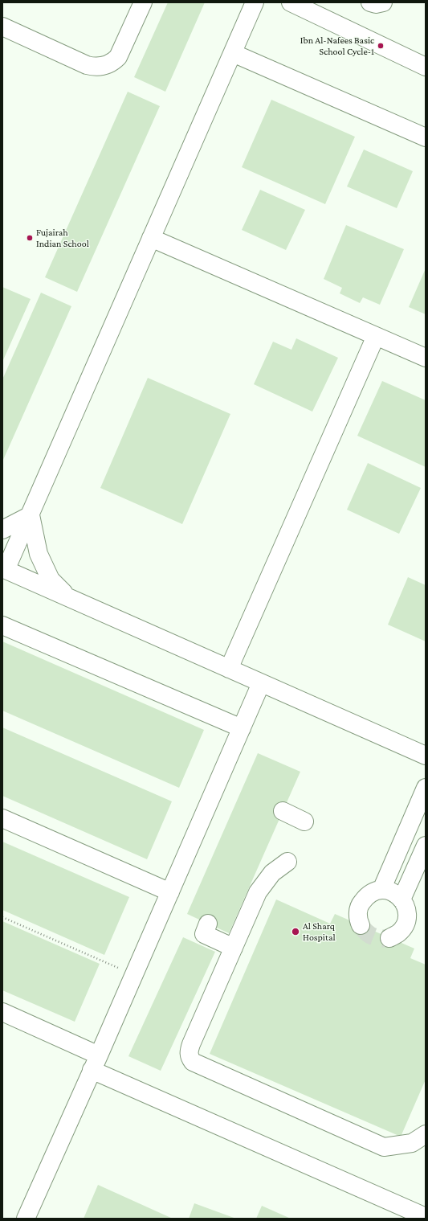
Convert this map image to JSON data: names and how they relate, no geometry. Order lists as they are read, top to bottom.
{
  "places": ["Ibn Al-Nafees Basic School Cycle-1", "Fujairah Indian School", "Al Sharq Hospital"]
}
